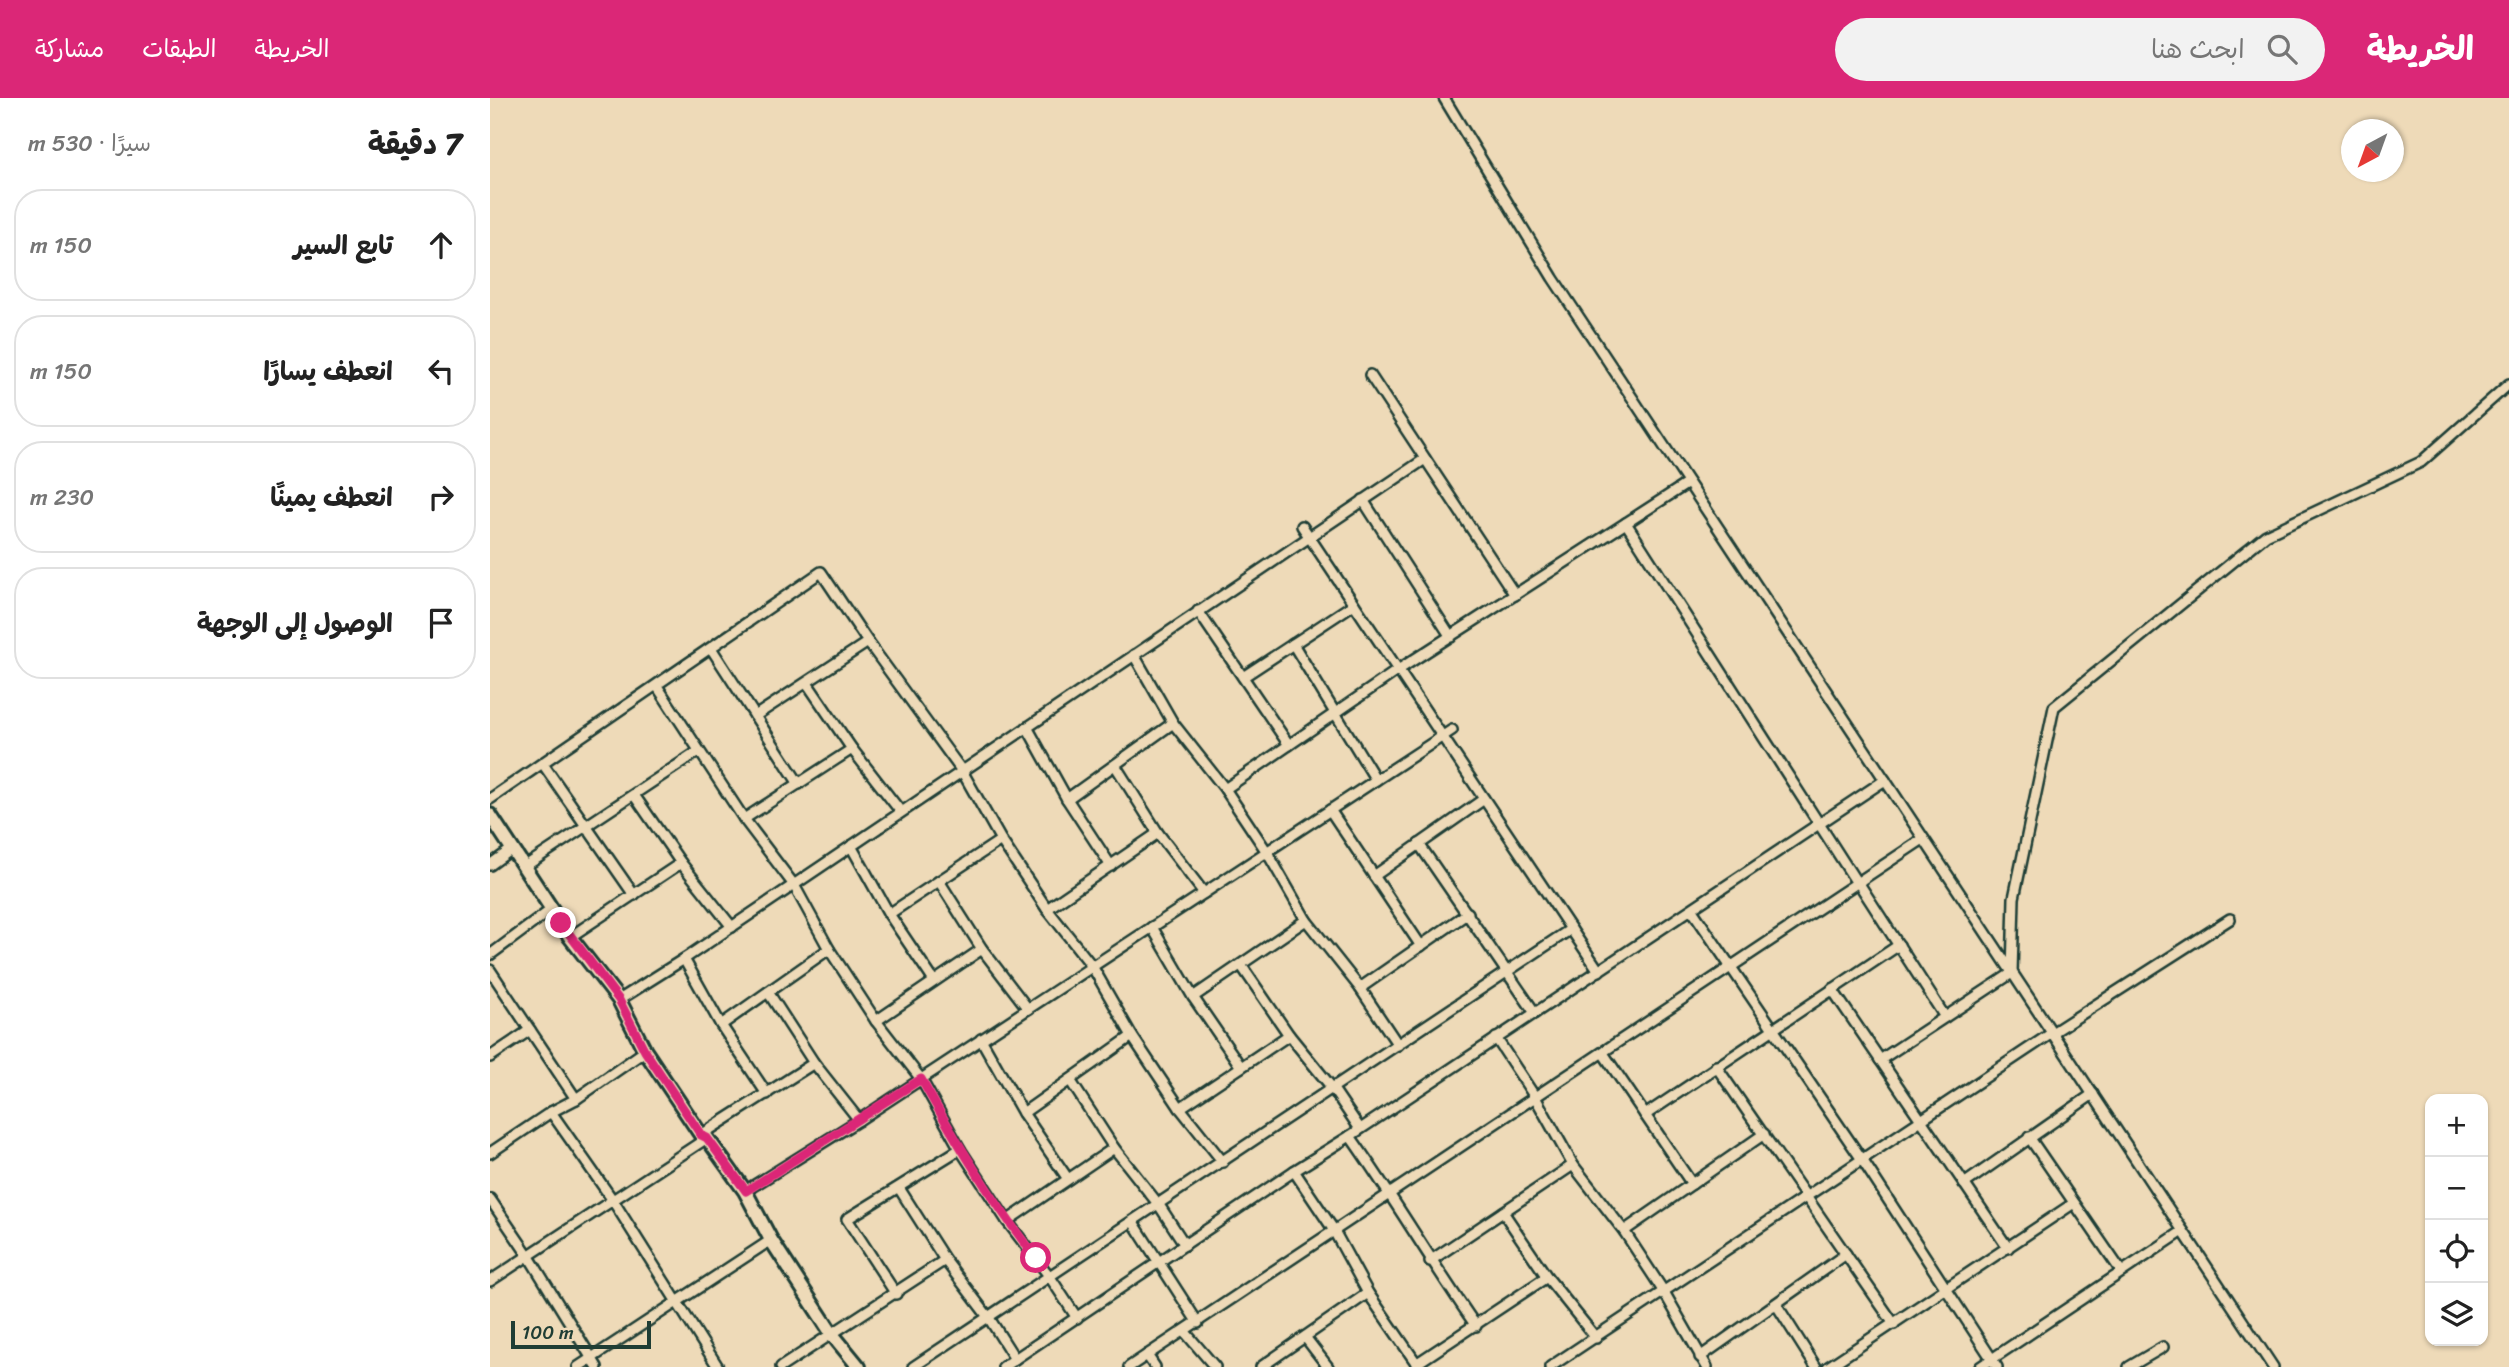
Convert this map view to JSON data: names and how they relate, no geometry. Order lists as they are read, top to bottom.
{
  "scale_bar": "100 m",
  "north": "bottom left",
  "page": {
    "header": "الخريطة",
    "search": "ابحث هنا",
    "nav": ["الخريطة", "الطبقات", "مشاركة"],
    "heading": ["7 دقيقة", "سيرًا · 530 m"],
    "list": [
      ["تابع السير", "150 m"],
      ["انعطف يسارًا", "150 m"],
      ["انعطف يمينًا", "230 m"],
      "الوصول إلى الوجهة"
    ],
    "map_buttons": ["+", "−"],
    "scale": "100 m"
  }
}
